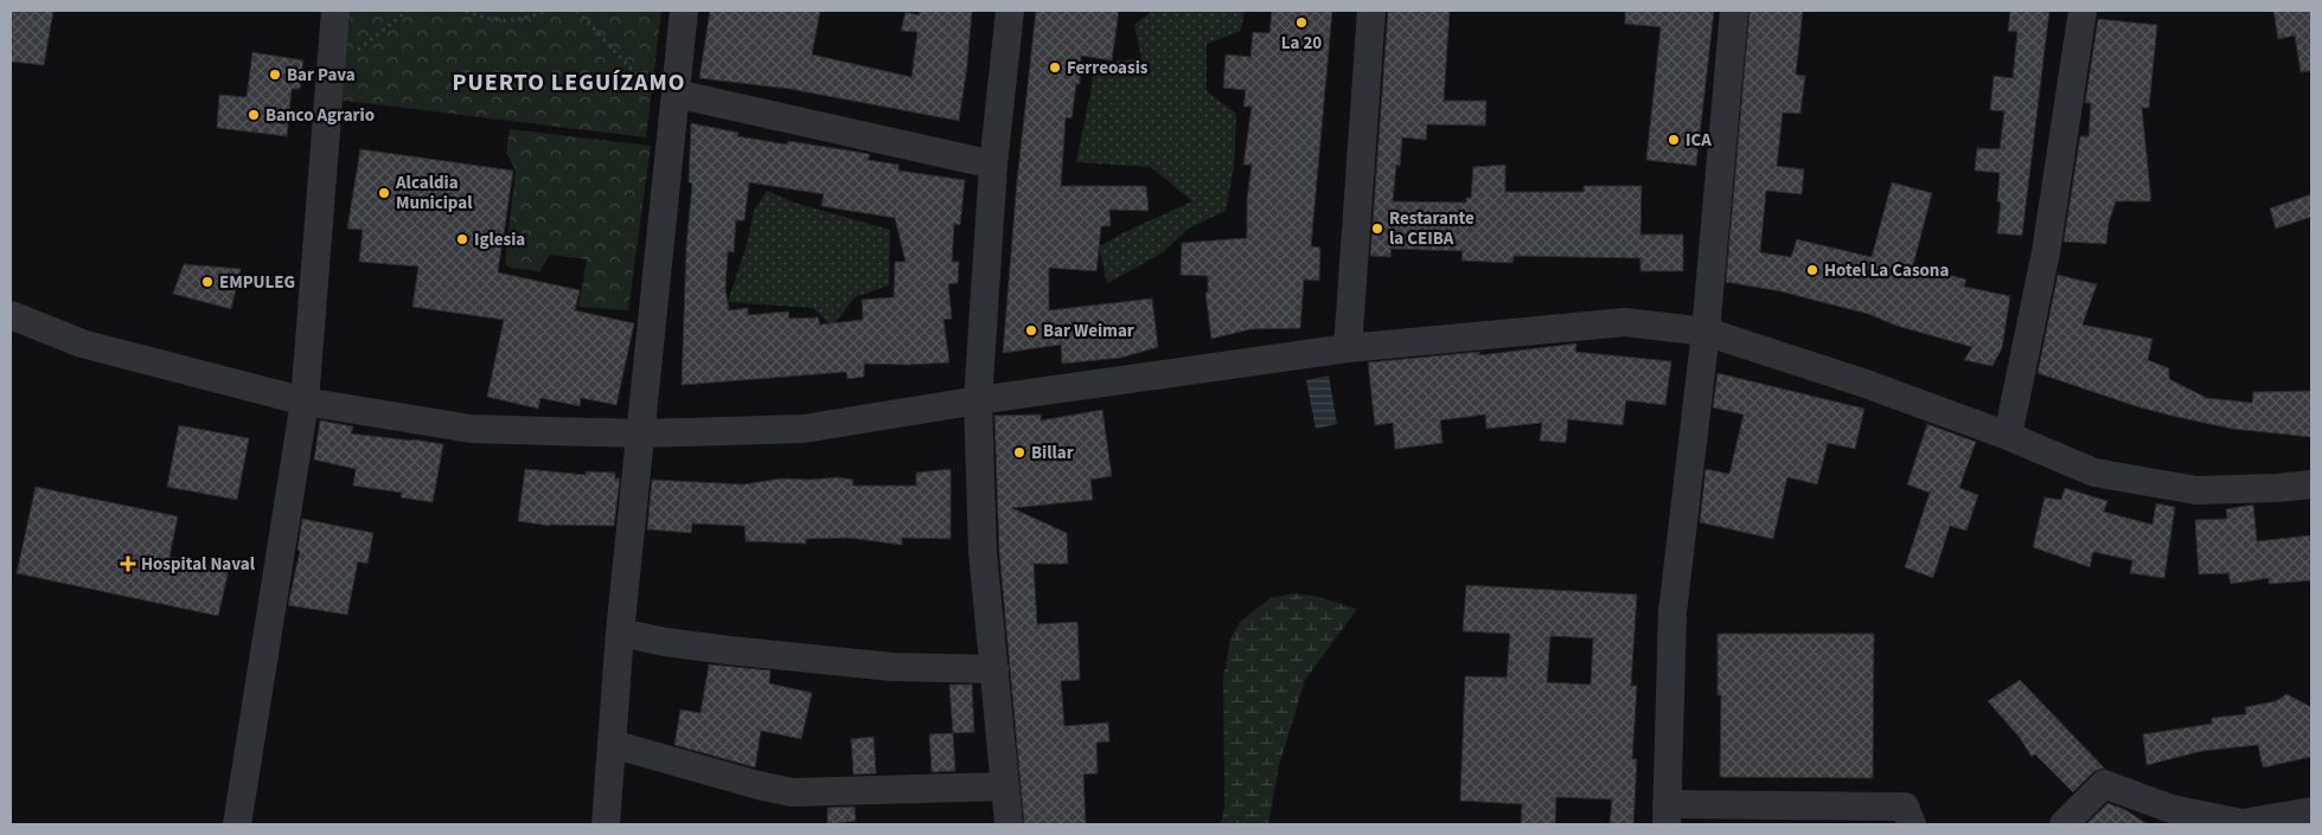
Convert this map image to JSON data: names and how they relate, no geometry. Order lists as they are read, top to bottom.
{
  "districts": ["PUERTO LEGUÍZAMO"],
  "places": {
    "other": [
      "La 20",
      "Ferreoasis",
      "Bar Pava",
      "Banco Agrario",
      "ICA",
      "Alcaldia Municipal",
      "Restarante la CEIBA",
      "Iglesia",
      "Hotel La Casona",
      "EMPULEG",
      "Bar Weimar",
      "Billar"
    ],
    "health": ["Hospital Naval"]
  }
}
